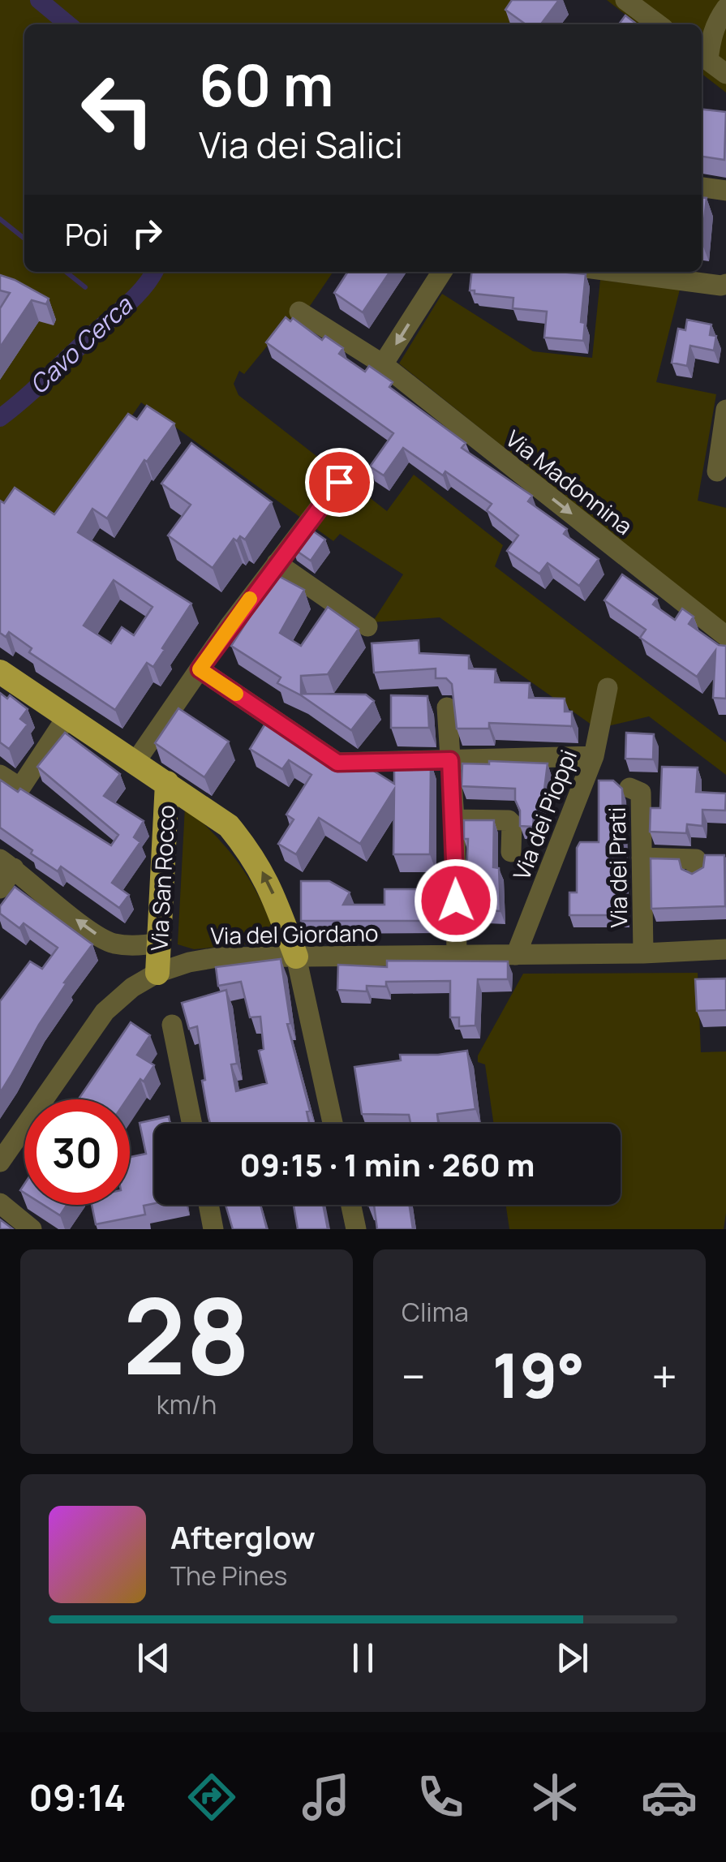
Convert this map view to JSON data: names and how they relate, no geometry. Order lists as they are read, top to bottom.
{
  "streets": {
    "main road": ["Via San Rocco"],
    "street": [
      "Via Madonnina",
      "Via dei Pioppi",
      "Via dei Prati",
      "Via del Giordano"
    ]
  },
  "crossings": [
    ["Via dei Pioppi", "Via del Giordano"],
    ["Via dei Prati", "Via del Giordano"],
    ["Via San Rocco", "Via del Giordano"]
  ],
  "one_way": ["Via Madonnina", "Via San Rocco"],
  "water": ["Cavo Cerca"],
  "page": {
    "turn": ["60 m", "Via dei Salici"],
    "then": "Poi",
    "limit": "30",
    "trip": "09:15 · 1 min · 260 m",
    "tile": [
      ["28", "km/h"],
      "Clima"
    ],
    "heat": ["−", "19°", "+"],
    "song": ["Afterglow", "The Pines"],
    "tabs": "09:14"
  }
}
